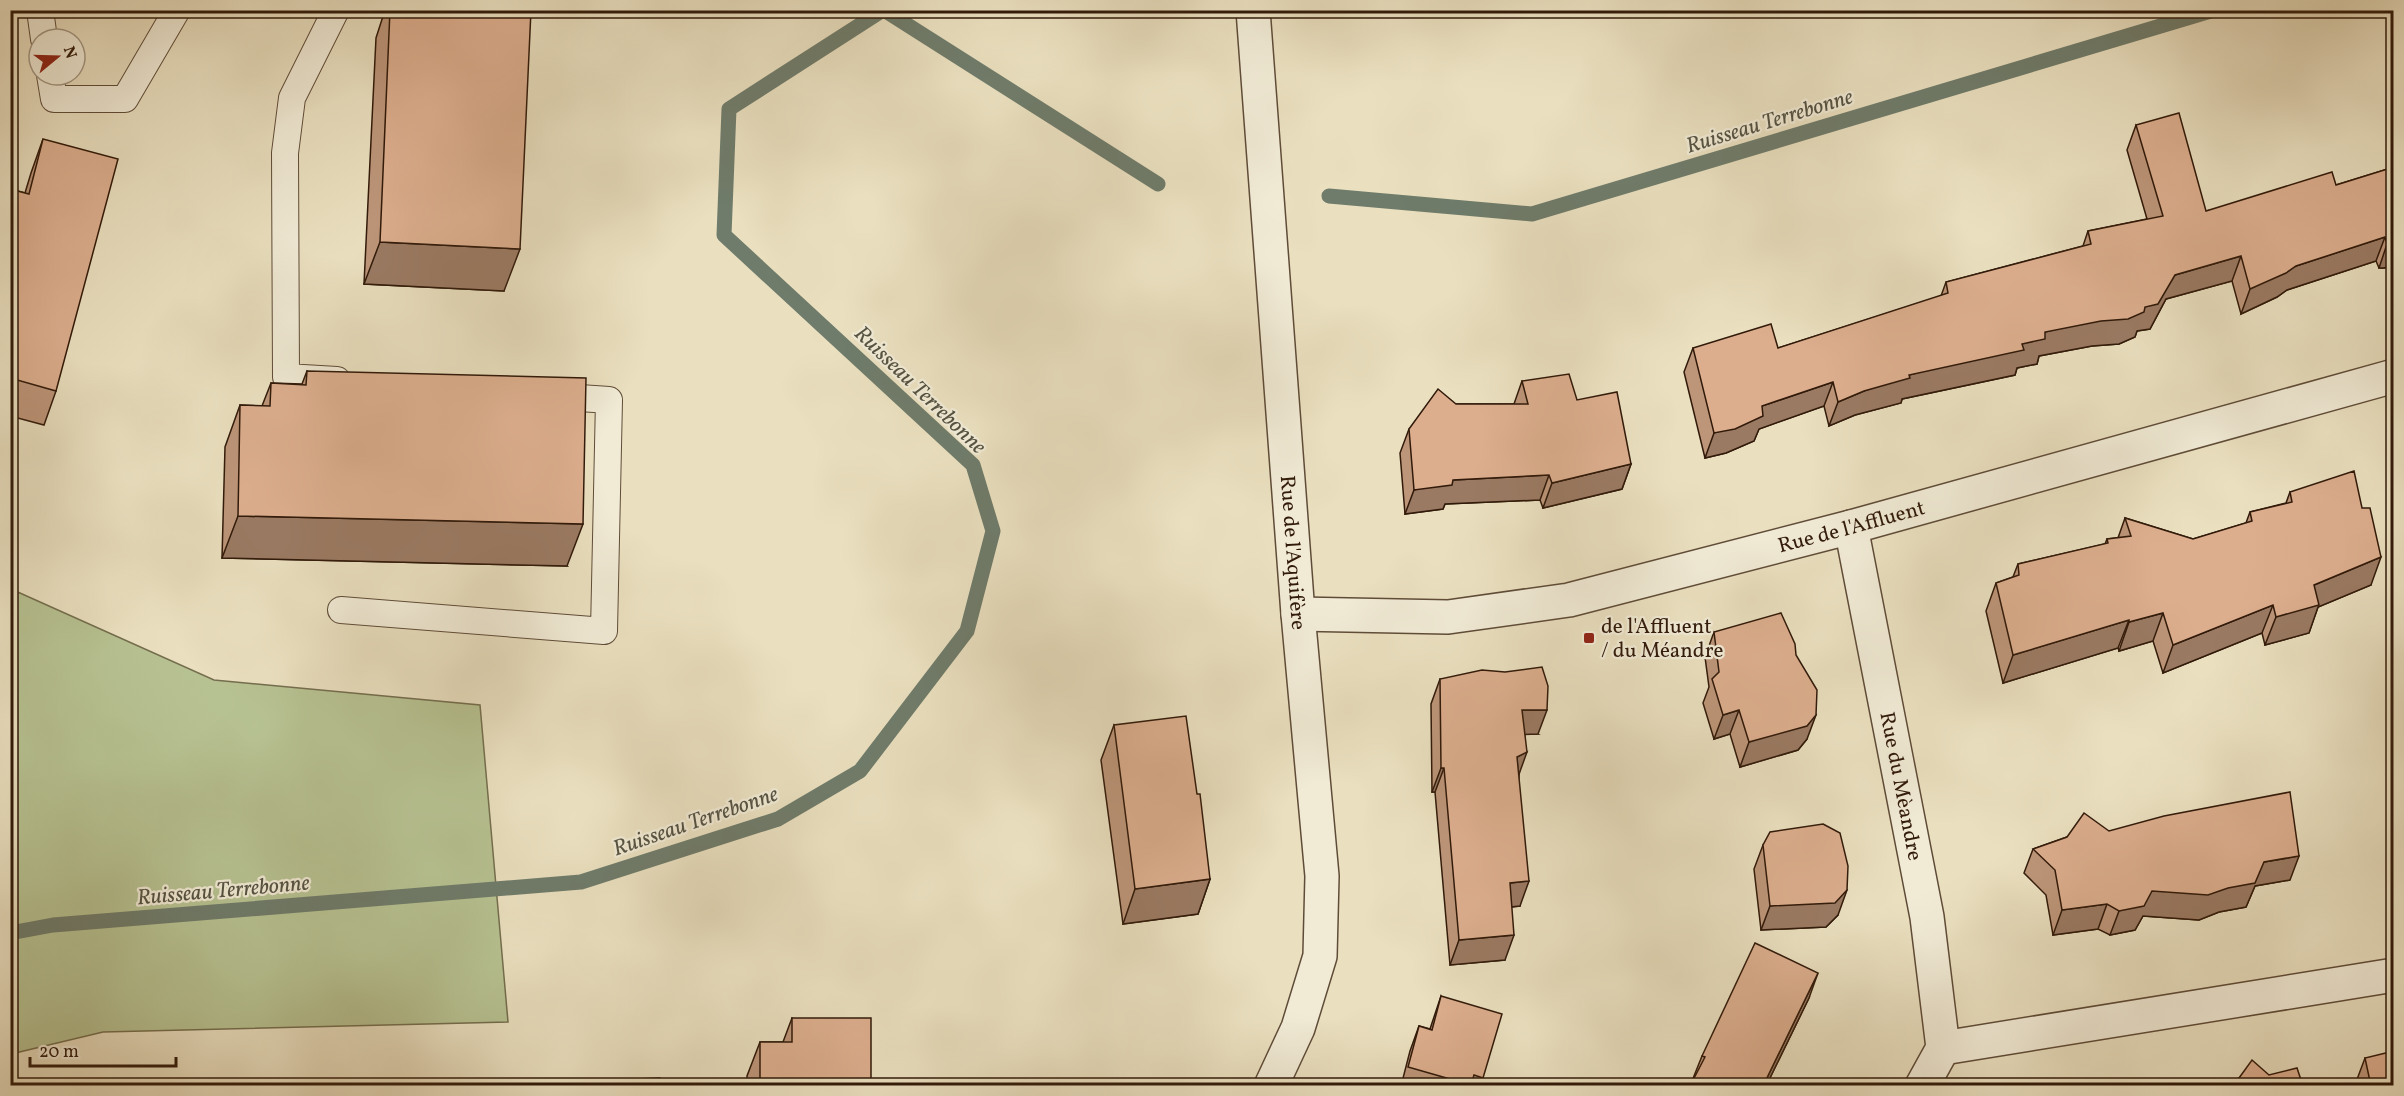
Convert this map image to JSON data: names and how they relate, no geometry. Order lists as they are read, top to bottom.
{
  "streets": {
    "street": ["Rue de l'Affluent", "Rue de l'Aquifère", "Rue du Mèandre"]
  },
  "crossings": [
    ["Rue de l'Affluent", "Rue de l'Aquifère"],
    ["Rue de l'Affluent", "Rue du Mèandre"]
  ],
  "water": ["Ruisseau Terrebonne"],
  "places": {
    "transit": ["de l'Affluent / du Méandre"]
  },
  "scale_bar": "20 m",
  "north": "right"
}
